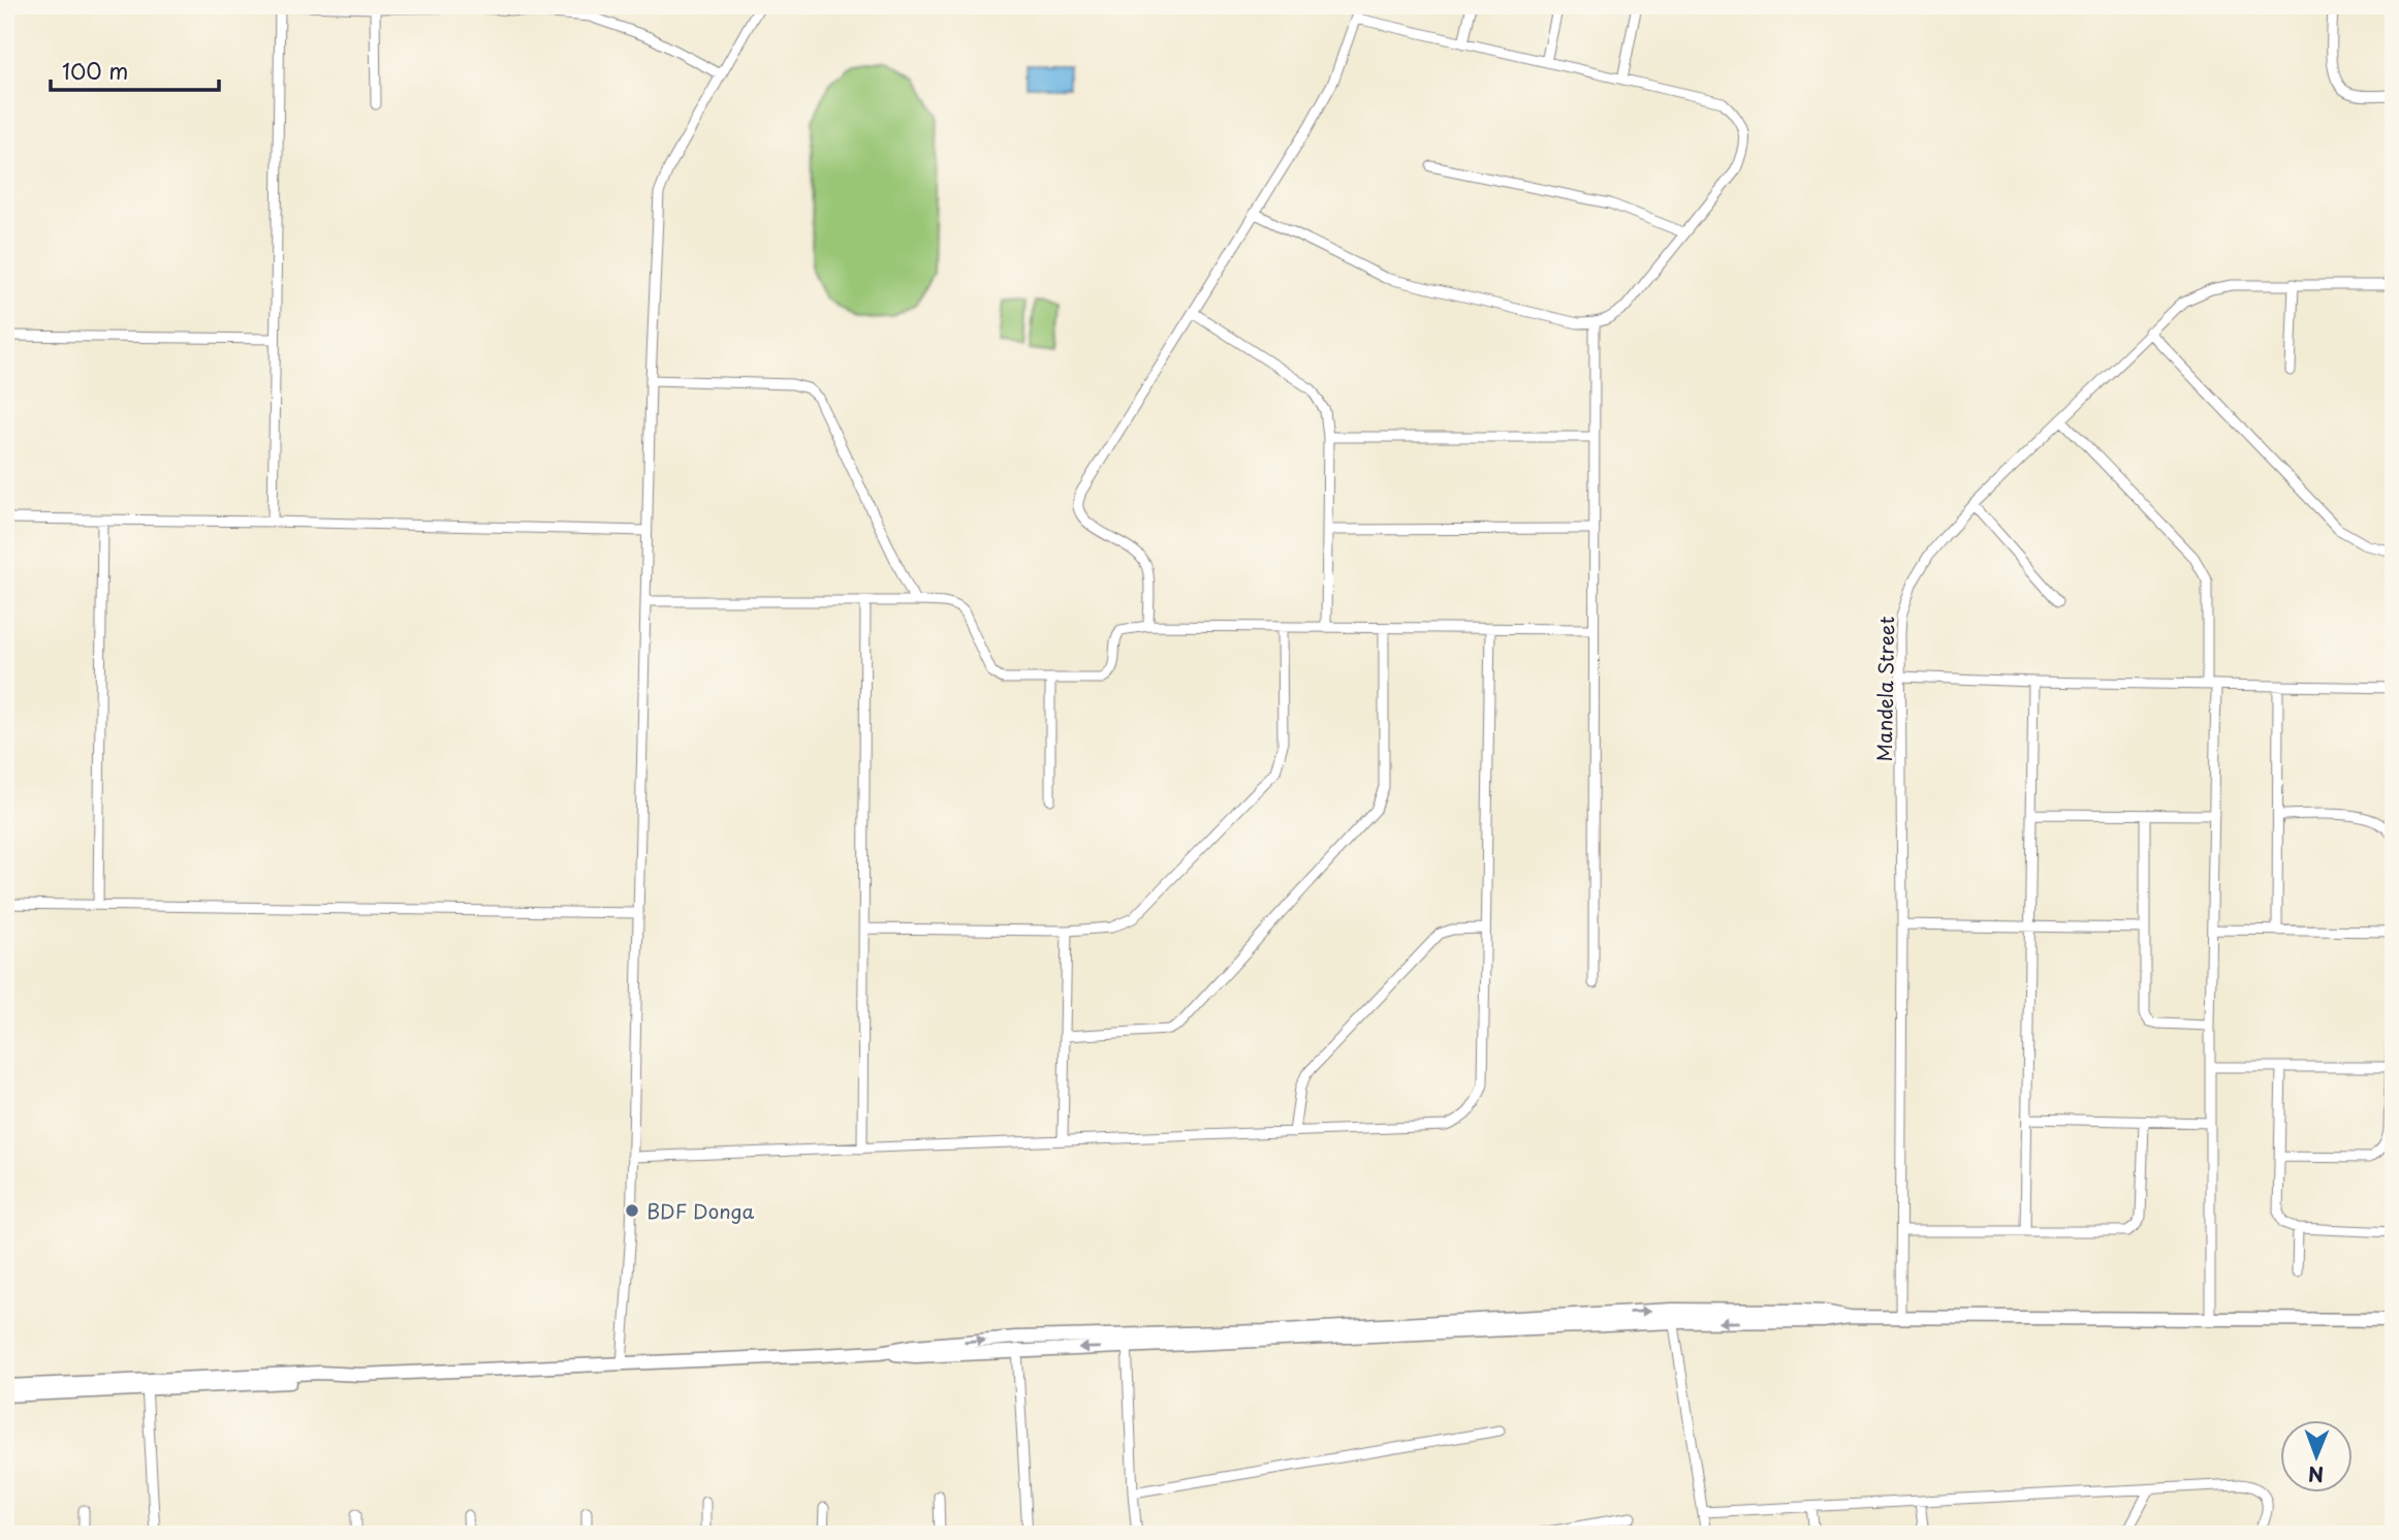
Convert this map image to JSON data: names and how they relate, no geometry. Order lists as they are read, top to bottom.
{
  "streets": {
    "street": ["Mandela Street"]
  },
  "places": ["BDF Donga"],
  "scale_bar": "100 m",
  "north": "bottom"
}
